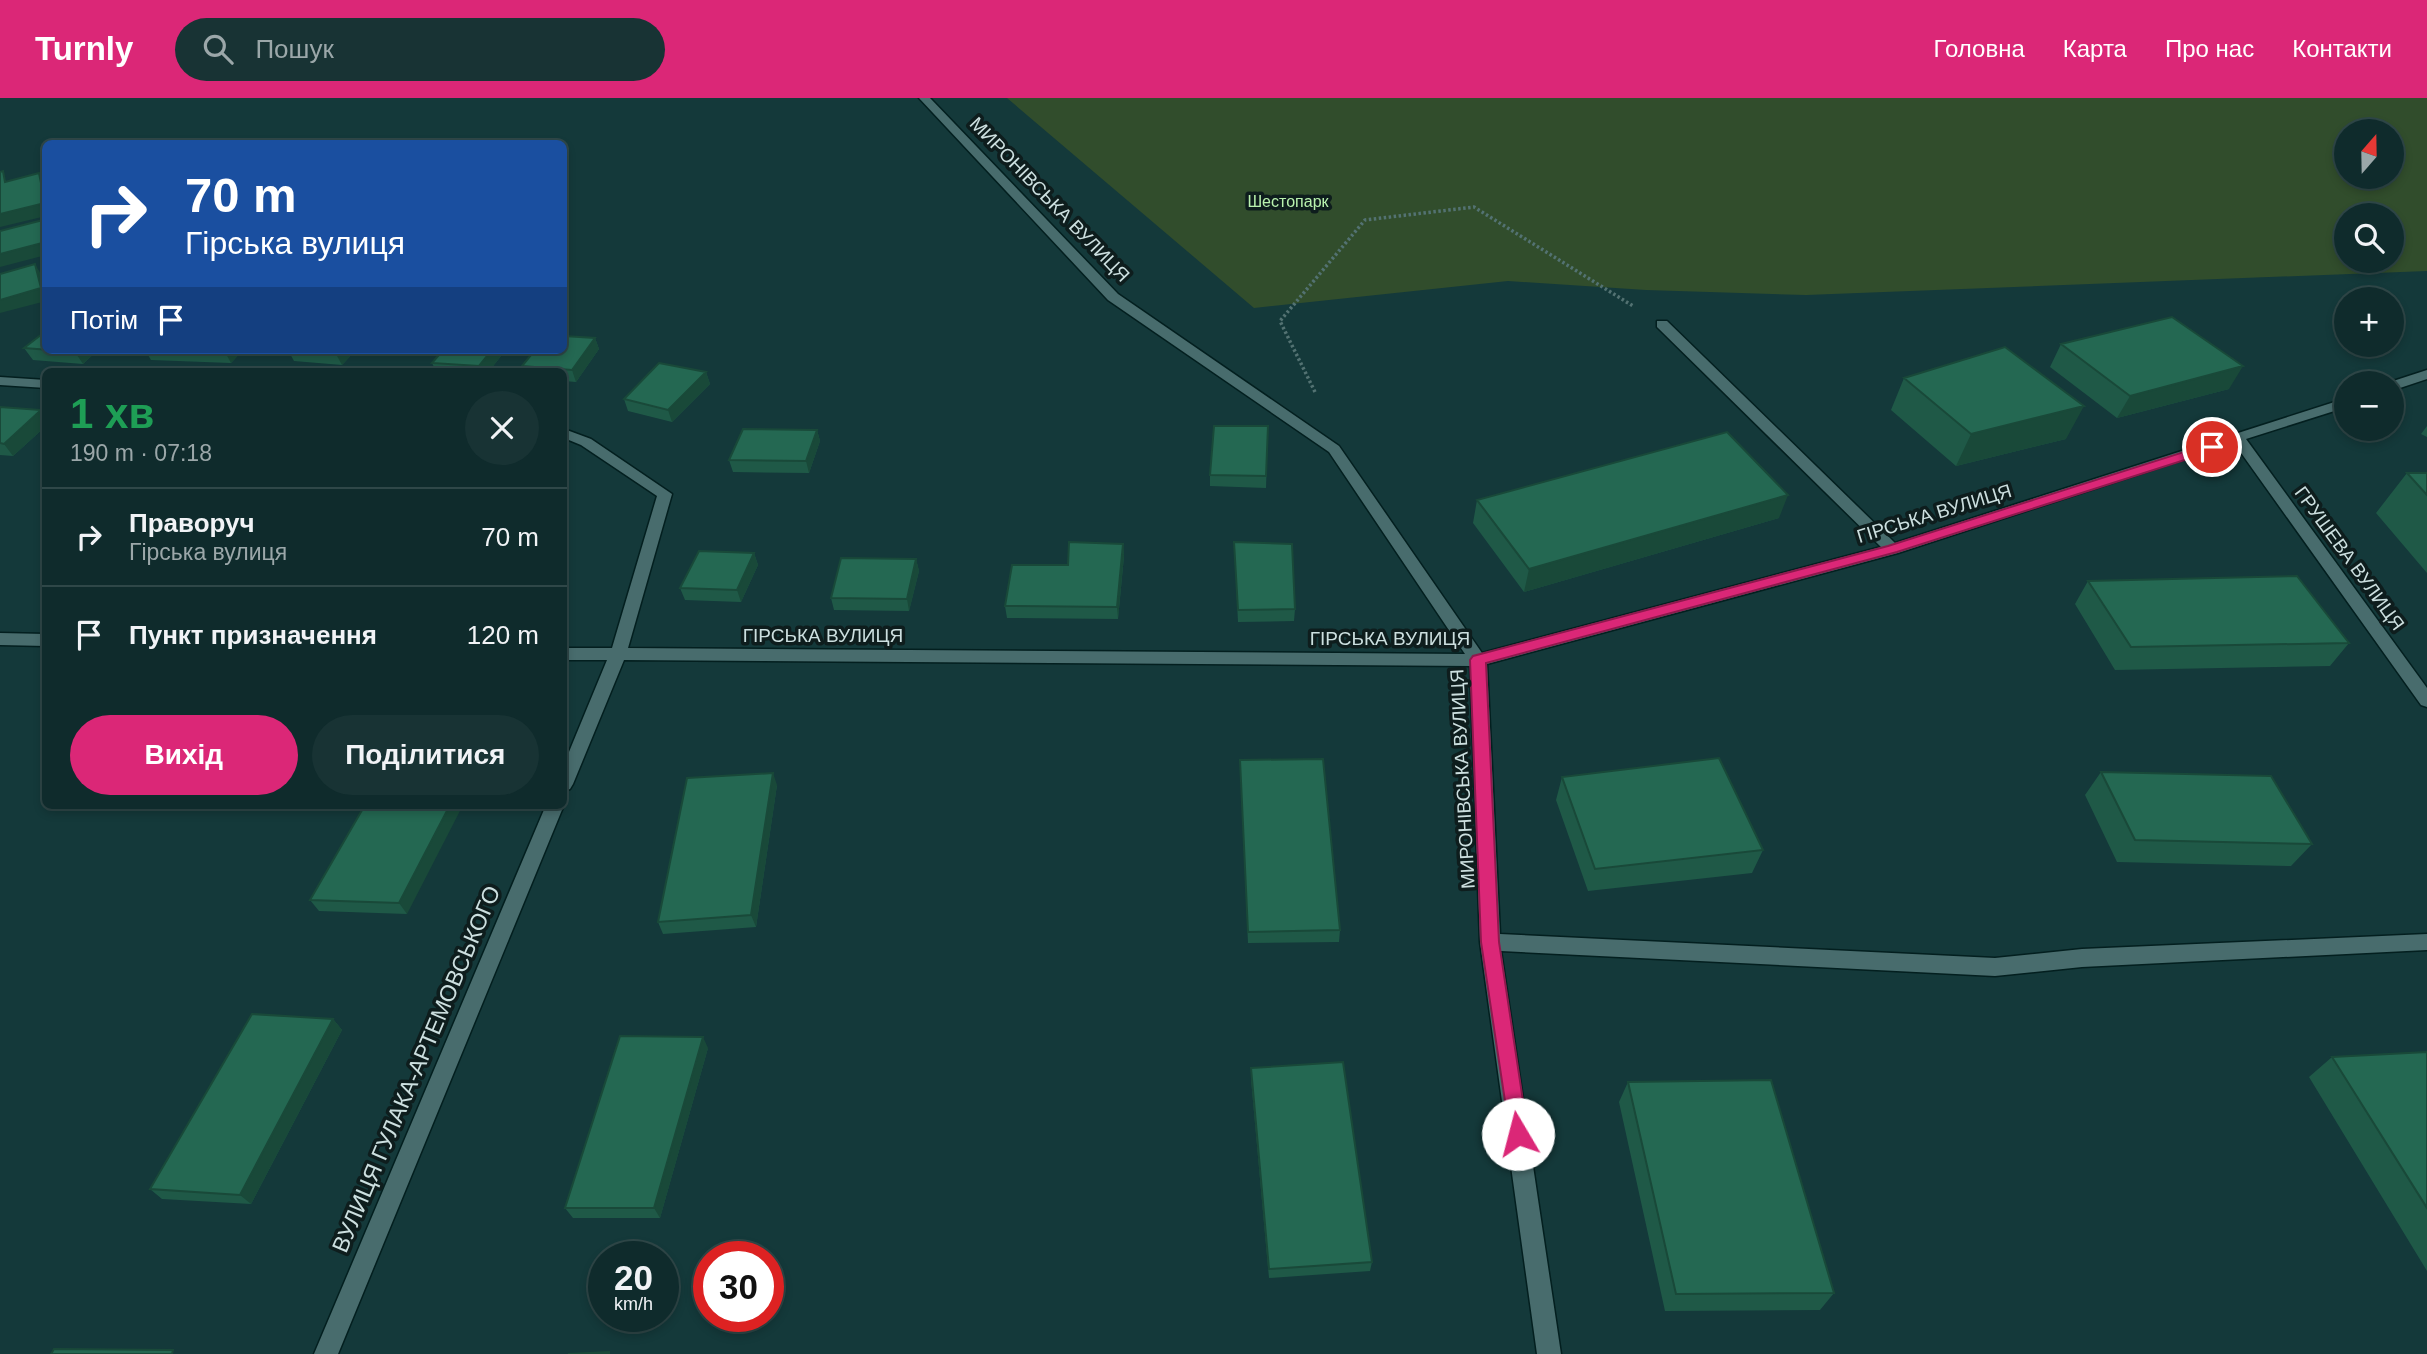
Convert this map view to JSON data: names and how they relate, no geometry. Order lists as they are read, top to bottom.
{
  "streets": {
    "street": [
      "МИРОНІВСЬКА ВУЛИЦЯ",
      "ГІРСЬКА ВУЛИЦЯ",
      "ГРУШЕВА ВУЛИЦЯ",
      "ВУЛИЦЯ ГУЛАКА-АРТЕМОВСЬКОГО"
    ]
  },
  "crossings": [
    ["МИРОНІВСЬКА ВУЛИЦЯ", "ГІРСЬКА ВУЛИЦЯ"],
    ["ГІРСЬКА ВУЛИЦЯ", "ГРУШЕВА ВУЛИЦЯ"]
  ],
  "parks": ["Шестопарк"],
  "north": "top",
  "page": {
    "header": "Turnly",
    "search": "Пошук",
    "nav": [
      "Головна",
      "Карта",
      "Про нас",
      "Контакти"
    ],
    "map_buttons": ["+", "−"],
    "turn": ["70 m", "Гірська вулиця"],
    "then": "Потім",
    "heading": ["1 хв", "190 m · 07:18"],
    "list": [
      {
        "name": "Праворуч",
        "note": "Гірська вулиця",
        "value": "70 m"
      },
      {
        "name": "Пункт призначення",
        "value": "120 m"
      }
    ],
    "buttons": ["Вихід", "Поділитися"],
    "speed": "20 km/h",
    "limit": "30"
  }
}
